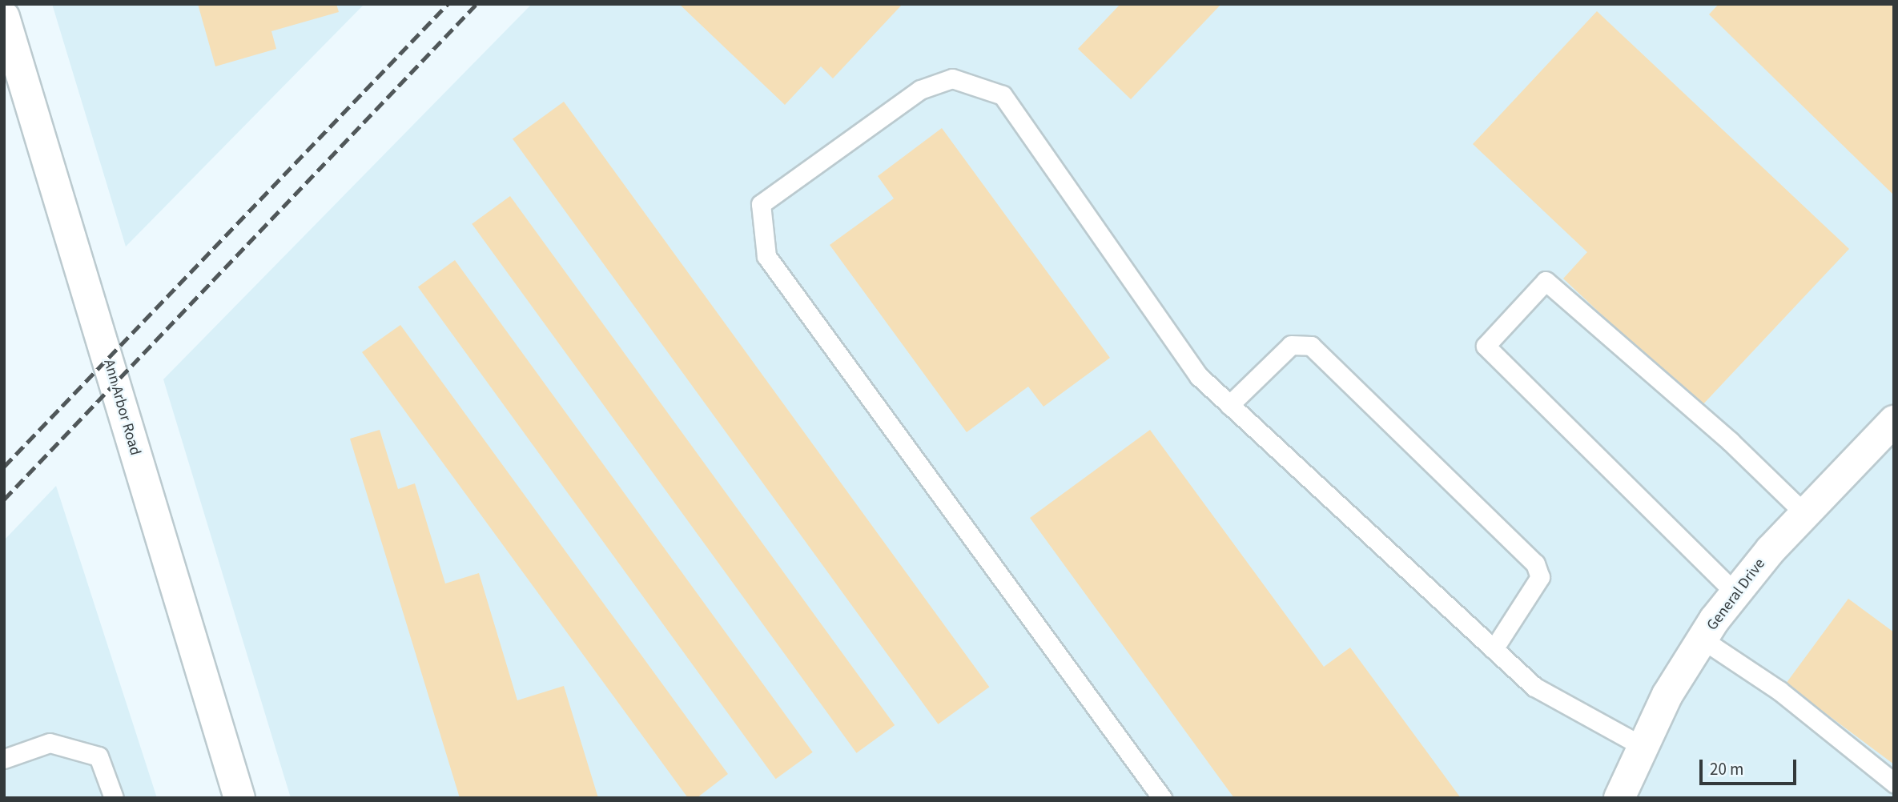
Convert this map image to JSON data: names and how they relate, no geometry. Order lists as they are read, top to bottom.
{
  "streets": {
    "main road": ["Ann Arbor Road", "General Drive"]
  },
  "scale_bar": "20 m"
}
